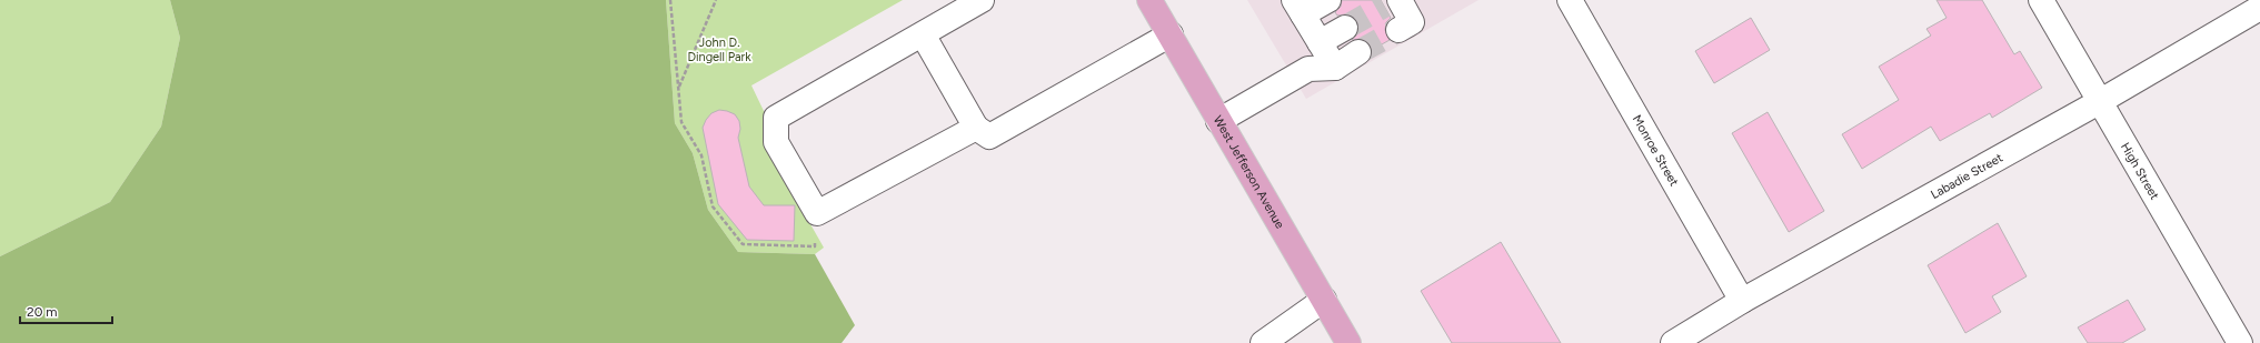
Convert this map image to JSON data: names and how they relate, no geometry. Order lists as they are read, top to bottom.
{
  "streets": {
    "main road": ["West Jefferson Avenue"],
    "street": ["Monroe Street", "High Street", "Labadie Street"]
  },
  "crossings": [
    ["Monroe Street", "Labadie Street"],
    ["High Street", "Labadie Street"]
  ],
  "parks": ["John D. Dingell Park"],
  "scale_bar": "20 m"
}
